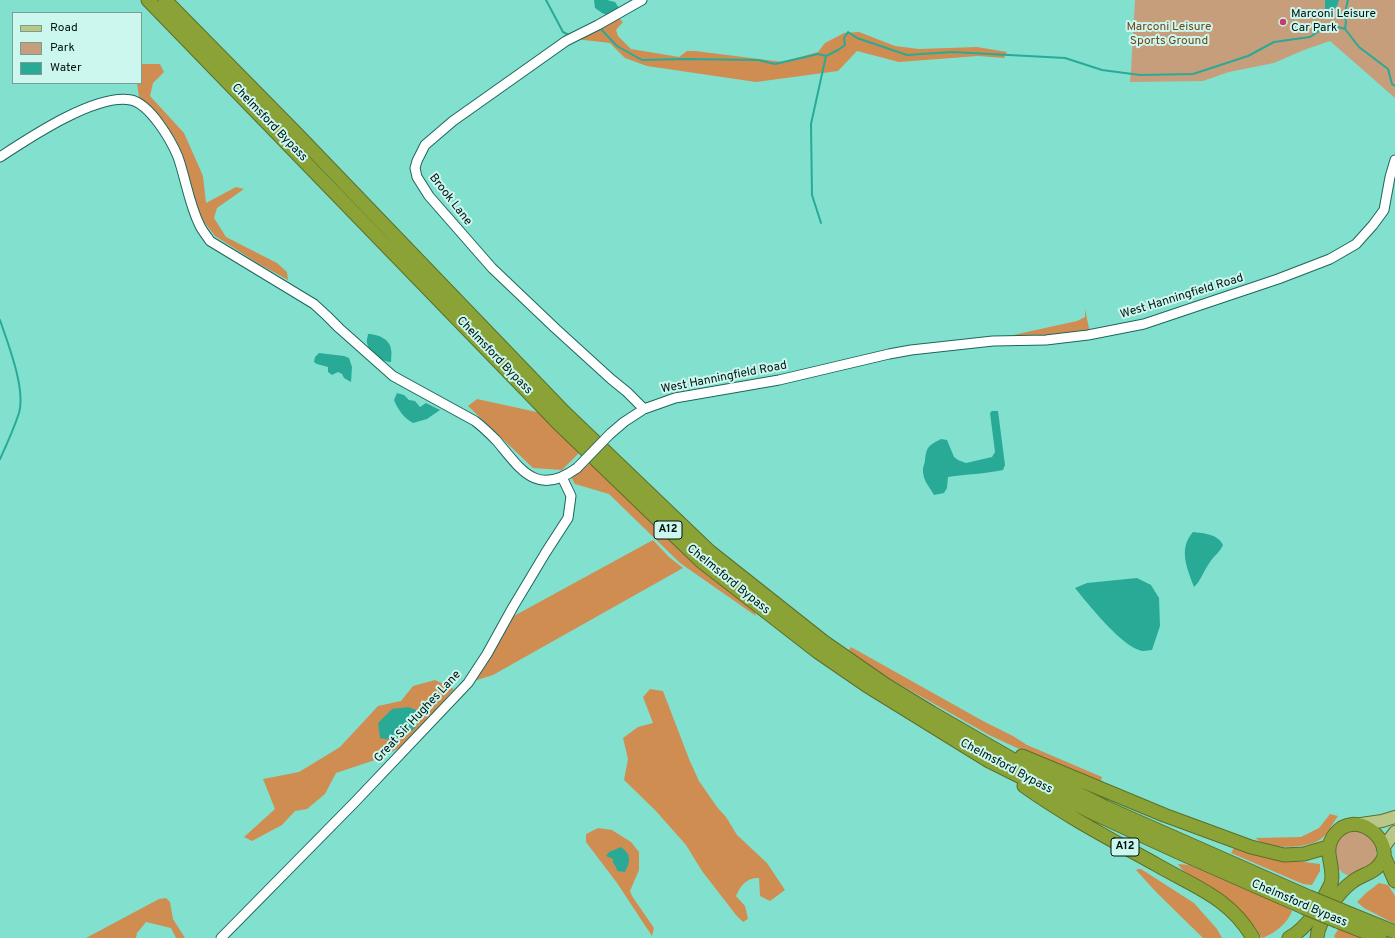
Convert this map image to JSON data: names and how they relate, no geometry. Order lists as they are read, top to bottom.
{
  "streets": {
    "highway": ["Chelmsford Bypass", "A12"],
    "street": ["Brook Lane", "West Hanningfield Road", "Great Sir Hughes Lane"]
  },
  "crossings": [
    ["Chelmsford Bypass", "A12"],
    ["Brook Lane", "West Hanningfield Road"],
    ["West Hanningfield Road", "Great Sir Hughes Lane"]
  ],
  "parks": ["Marconi Leisure Sports Ground"],
  "places": ["Marconi Leisure Car Park"],
  "legend": ["Road", "Park", "Water"]
}
